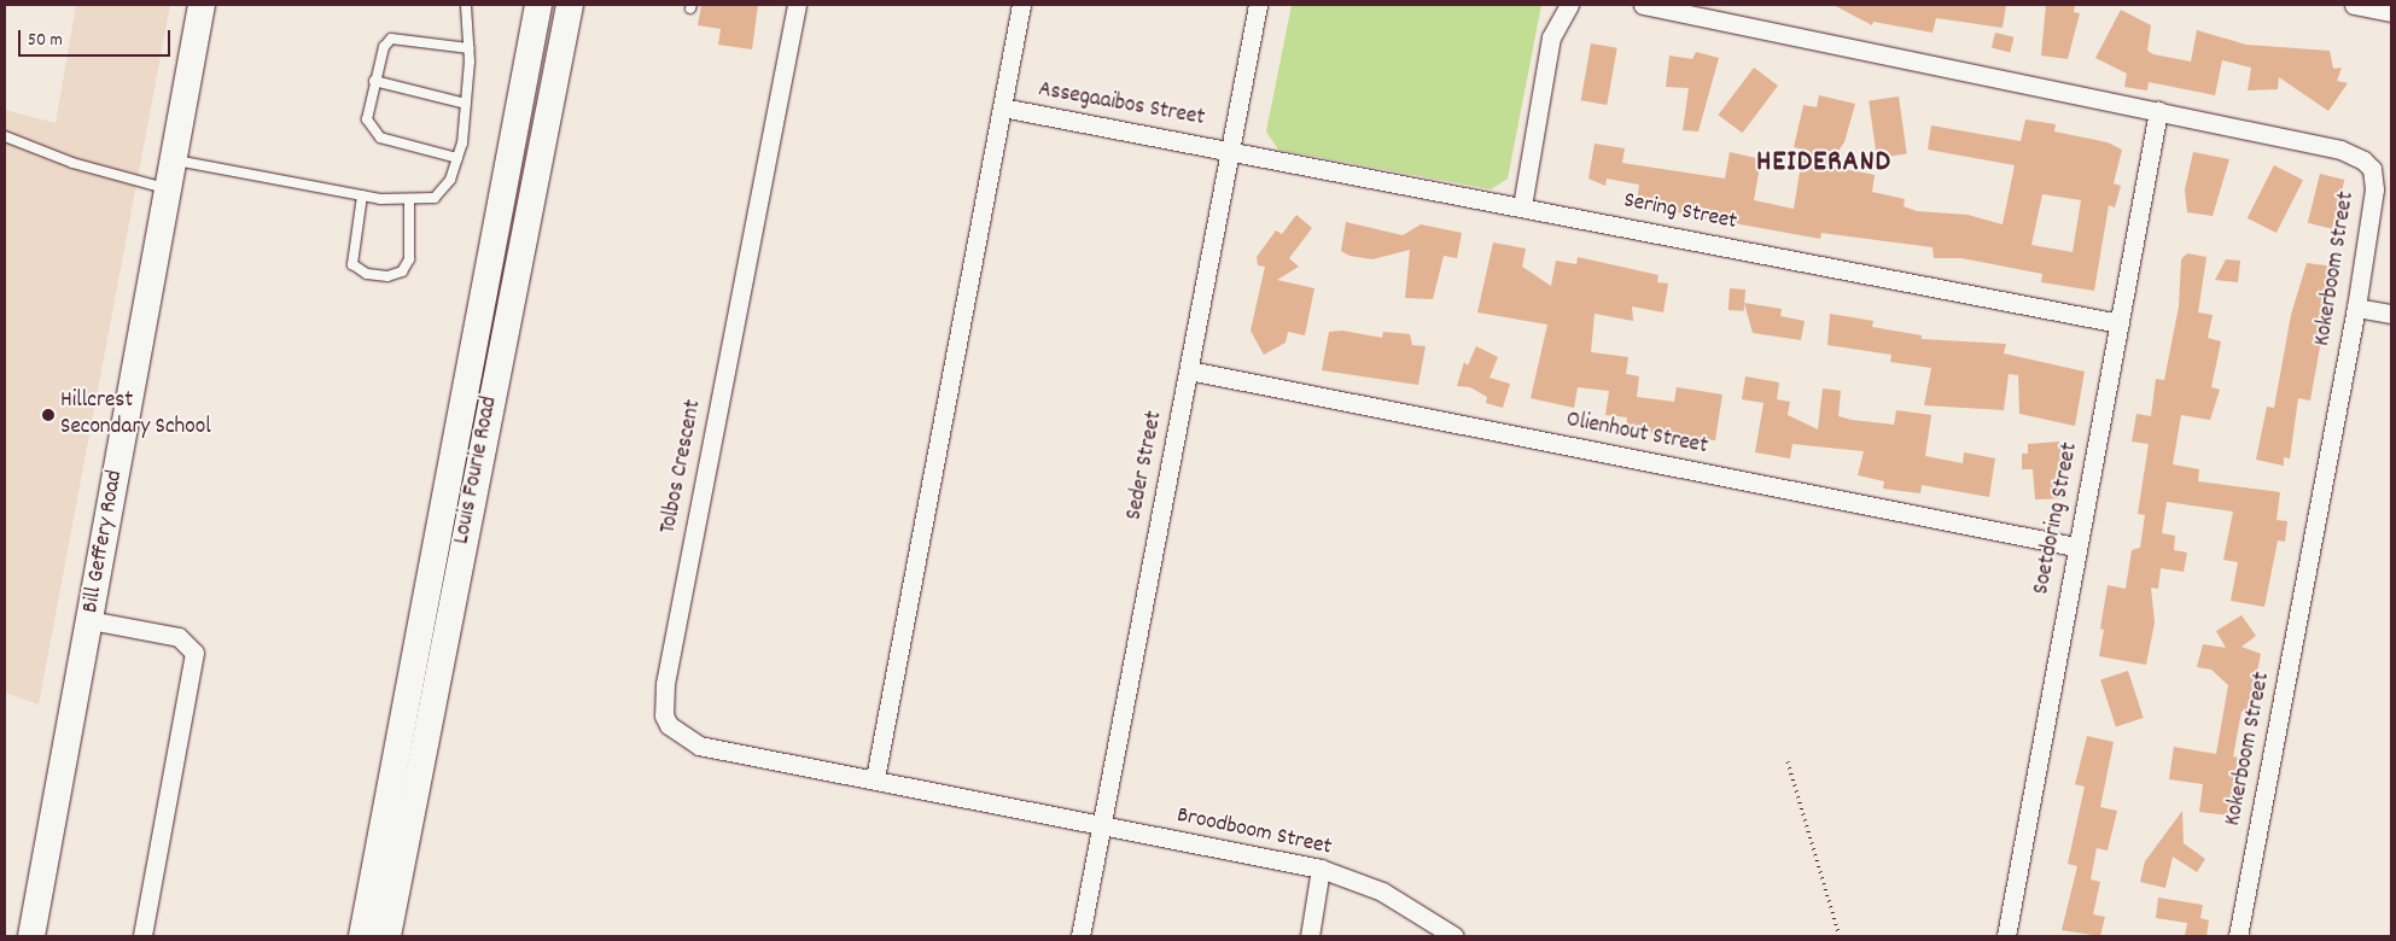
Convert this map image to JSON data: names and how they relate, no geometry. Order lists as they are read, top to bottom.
{
  "streets": {
    "main road": ["Louis Fourie Road", "Bill Geffery Road"],
    "street": [
      "Assegaaibos Street",
      "Sering Street",
      "Kokerboom Street",
      "Olienhout Street",
      "Seder Street",
      "Tolbos Crescent",
      "Soetdoring Street",
      "Broodboom Street"
    ]
  },
  "crossings": [
    ["Assegaaibos Street", "Sering Street"],
    ["Assegaaibos Street", "Seder Street"],
    ["Sering Street", "Seder Street"],
    ["Sering Street", "Soetdoring Street"],
    ["Kokerboom Street", "Soetdoring Street"],
    ["Olienhout Street", "Seder Street"],
    ["Olienhout Street", "Soetdoring Street"],
    ["Seder Street", "Tolbos Crescent"],
    ["Seder Street", "Broodboom Street"],
    ["Tolbos Crescent", "Broodboom Street"]
  ],
  "districts": ["HEIDERAND"],
  "places": ["Hillcrest Secondary School"],
  "scale_bar": "50 m"
}
